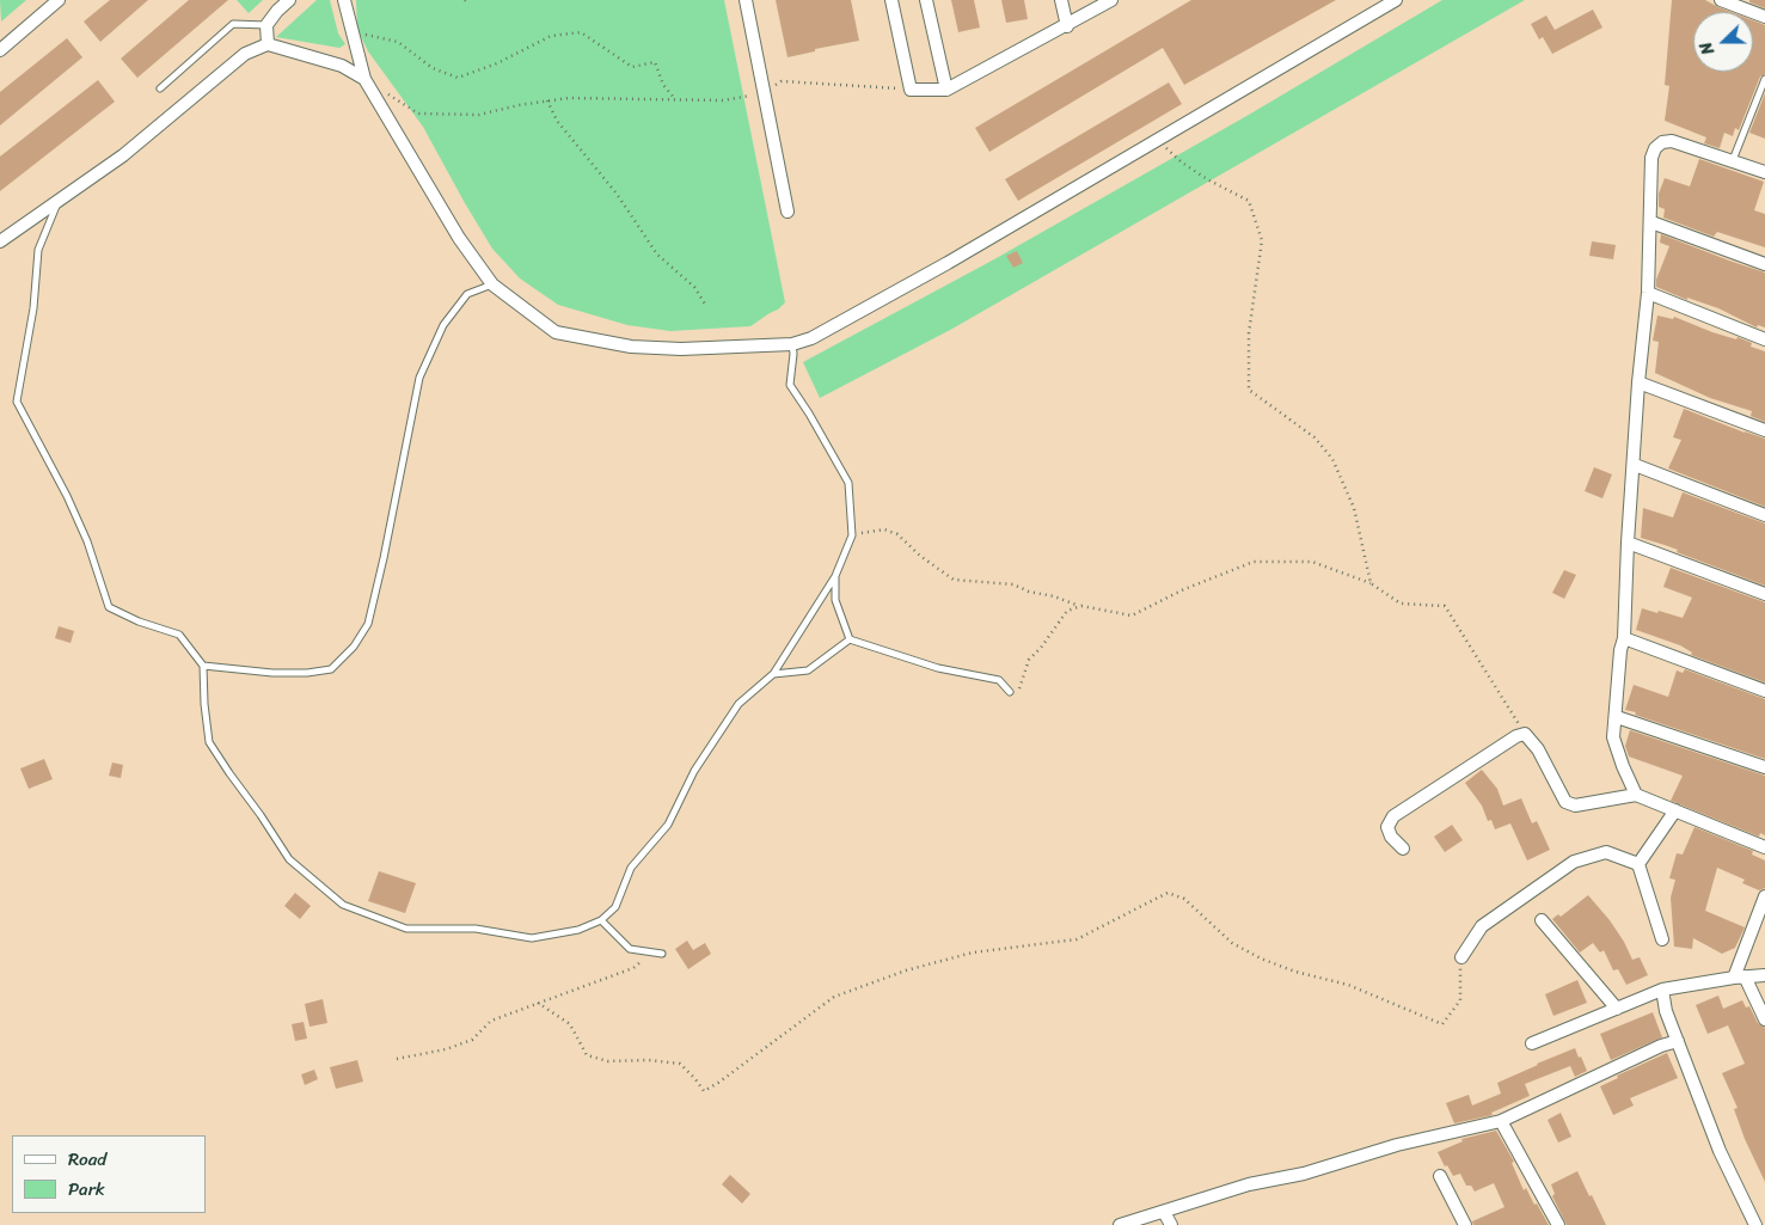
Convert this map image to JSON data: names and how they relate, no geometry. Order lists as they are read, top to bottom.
{
  "legend": ["Road", "Park"],
  "north": "left"
}
